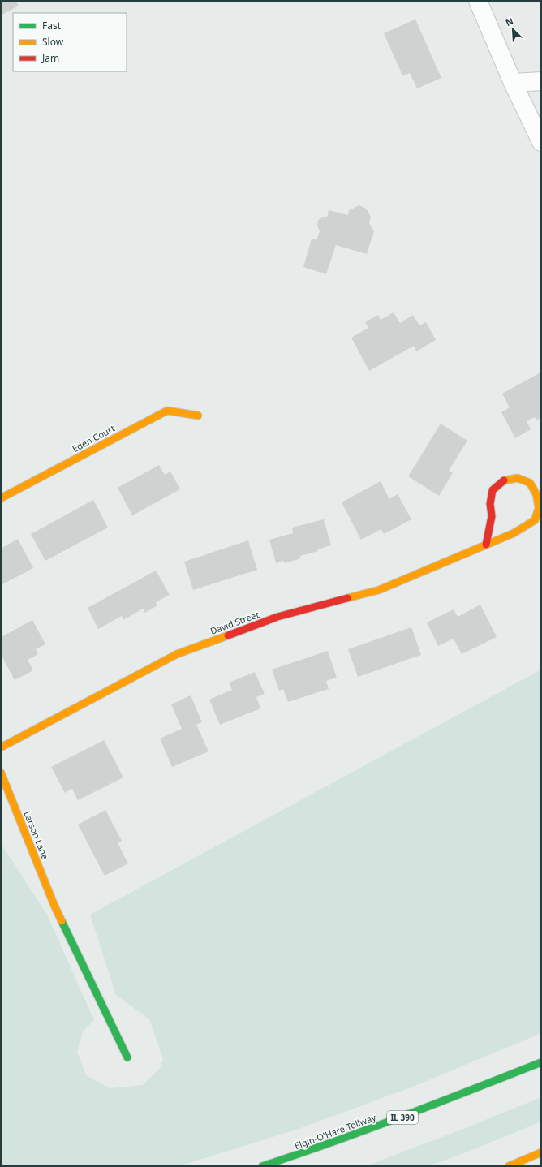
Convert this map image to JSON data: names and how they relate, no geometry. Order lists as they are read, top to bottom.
{
  "streets": {
    "main road": [
      "Eden Court",
      "David Street",
      "Larson Lane",
      "IL 390",
      "Elgin-O'Hare Tollway"
    ]
  },
  "legend": ["Fast", "Slow", "Jam"],
  "north": "top left"
}
